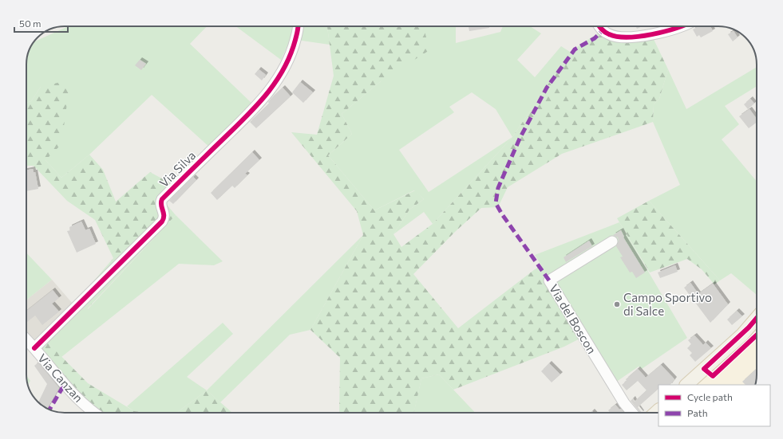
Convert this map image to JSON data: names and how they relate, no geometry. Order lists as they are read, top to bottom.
{
  "streets": {
    "street": ["Via Silva", "Via del Boscon", "Via Canzan"]
  },
  "crossings": [
    ["Via Silva", "Via Canzan"]
  ],
  "places": ["Campo Sportivo di Salce"],
  "legend": ["Cycle path", "Path"],
  "scale_bar": "50 m"
}
